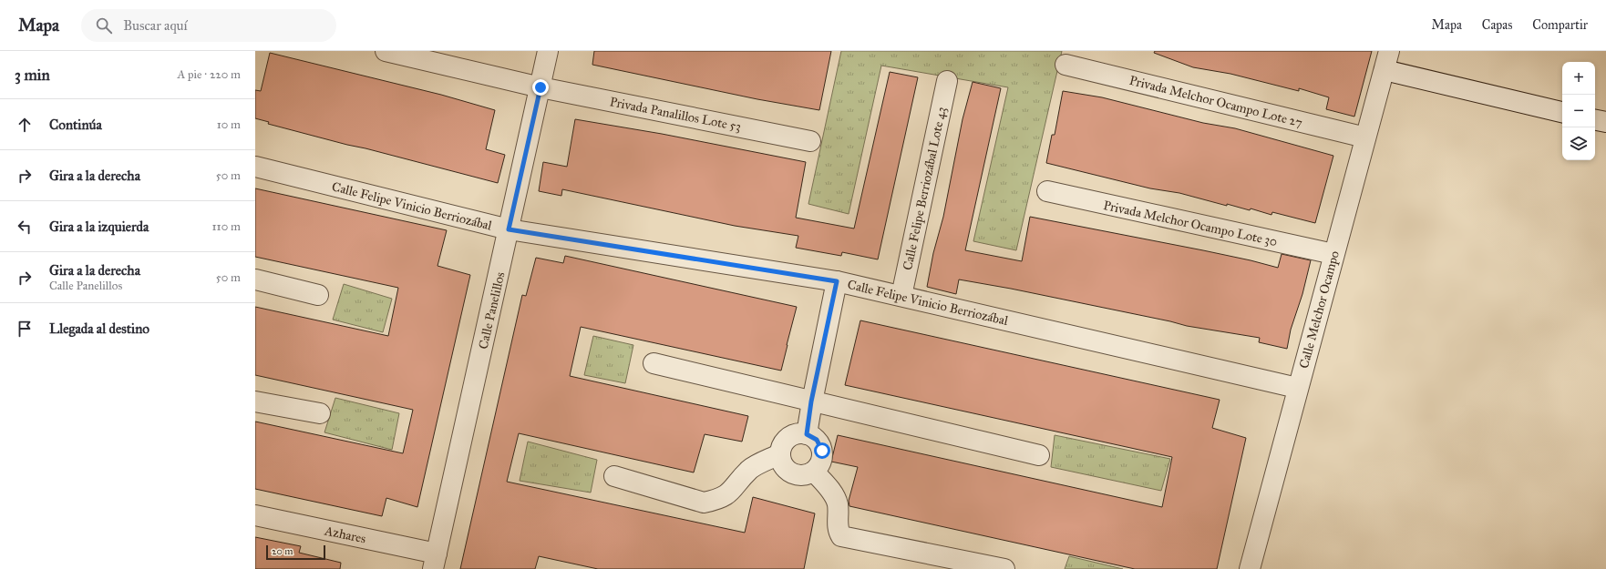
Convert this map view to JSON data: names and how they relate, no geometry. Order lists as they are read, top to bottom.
{
  "streets": {
    "street": [
      "Privada Melchor Ocampo Lote 27",
      "Privada Panalillos Lote 53",
      "Calle Felipe Berriozábal Lote 43",
      "Calle Felipe Vinicio Berriozábal",
      "Privada Melchor Ocampo Lote 30",
      "Calle Melchor Ocampo",
      "Calle Panelillos",
      "Azhares"
    ]
  },
  "crossings": [
    ["Privada Melchor Ocampo Lote 27", "Calle Melchor Ocampo"],
    ["Privada Panalillos Lote 53", "Calle Panelillos"],
    ["Calle Felipe Berriozábal Lote 43", "Calle Felipe Vinicio Berriozábal"],
    ["Calle Felipe Vinicio Berriozábal", "Calle Melchor Ocampo"],
    ["Calle Felipe Vinicio Berriozábal", "Calle Panelillos"],
    ["Privada Melchor Ocampo Lote 30", "Calle Melchor Ocampo"],
    ["Calle Panelillos", "Azhares"]
  ],
  "scale_bar": "20 m",
  "page": {
    "header": "Mapa",
    "search": "Buscar aquí",
    "nav": ["Mapa", "Capas", "Compartir"],
    "heading": ["3 min", "A pie · 220 m"],
    "map_buttons": ["+", "−"],
    "list": [
      ["Continúa", "10 m"],
      ["Gira a la derecha", "50 m"],
      ["Gira a la izquierda", "110 m"],
      ["Gira a la derecha", "Calle Panelillos", "50 m"],
      "Llegada al destino"
    ],
    "scale": "20 m"
  }
}
